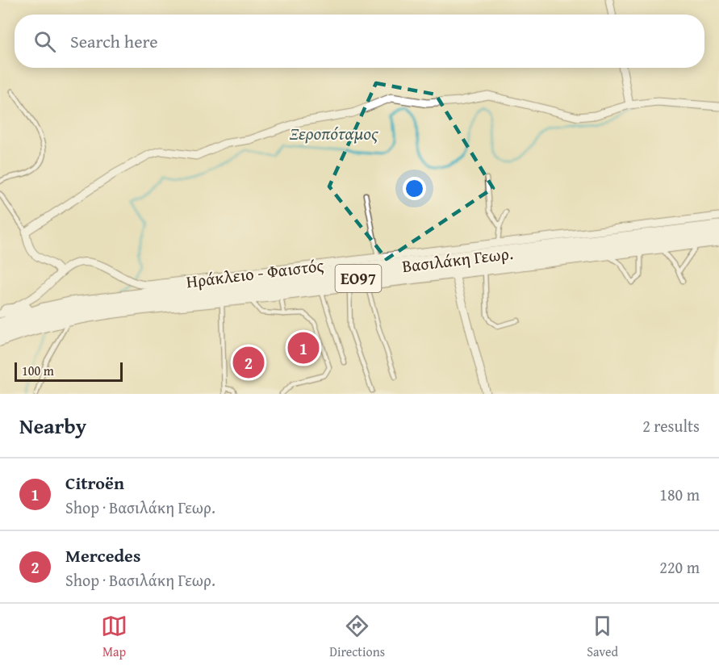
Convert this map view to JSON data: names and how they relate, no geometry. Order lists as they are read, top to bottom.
{
  "streets": {
    "main road": ["Ηράκλειο - Φαιστός", "ΕΟ97"],
    "street": ["Βασιλάκη Γεωρ."]
  },
  "crossings": [
    ["Βασιλάκη Γεωρ.", "Ηράκλειο - Φαιστός"]
  ],
  "water": ["Ξεροπόταμος"],
  "scale_bar": "100 m",
  "page": {
    "search": "Search here",
    "pins": ["1", "2"],
    "scale": "100 m",
    "heading": ["Nearby", "2 results"],
    "list": [
      {
        "mark": "1",
        "name": "Citroën",
        "note": "Shop · Βασιλάκη Γεωρ.",
        "value": "180 m"
      },
      {
        "mark": "2",
        "name": "Mercedes",
        "note": "Shop · Βασιλάκη Γεωρ.",
        "value": "220 m"
      }
    ],
    "nav": ["Map", "Directions", "Saved"]
  }
}
